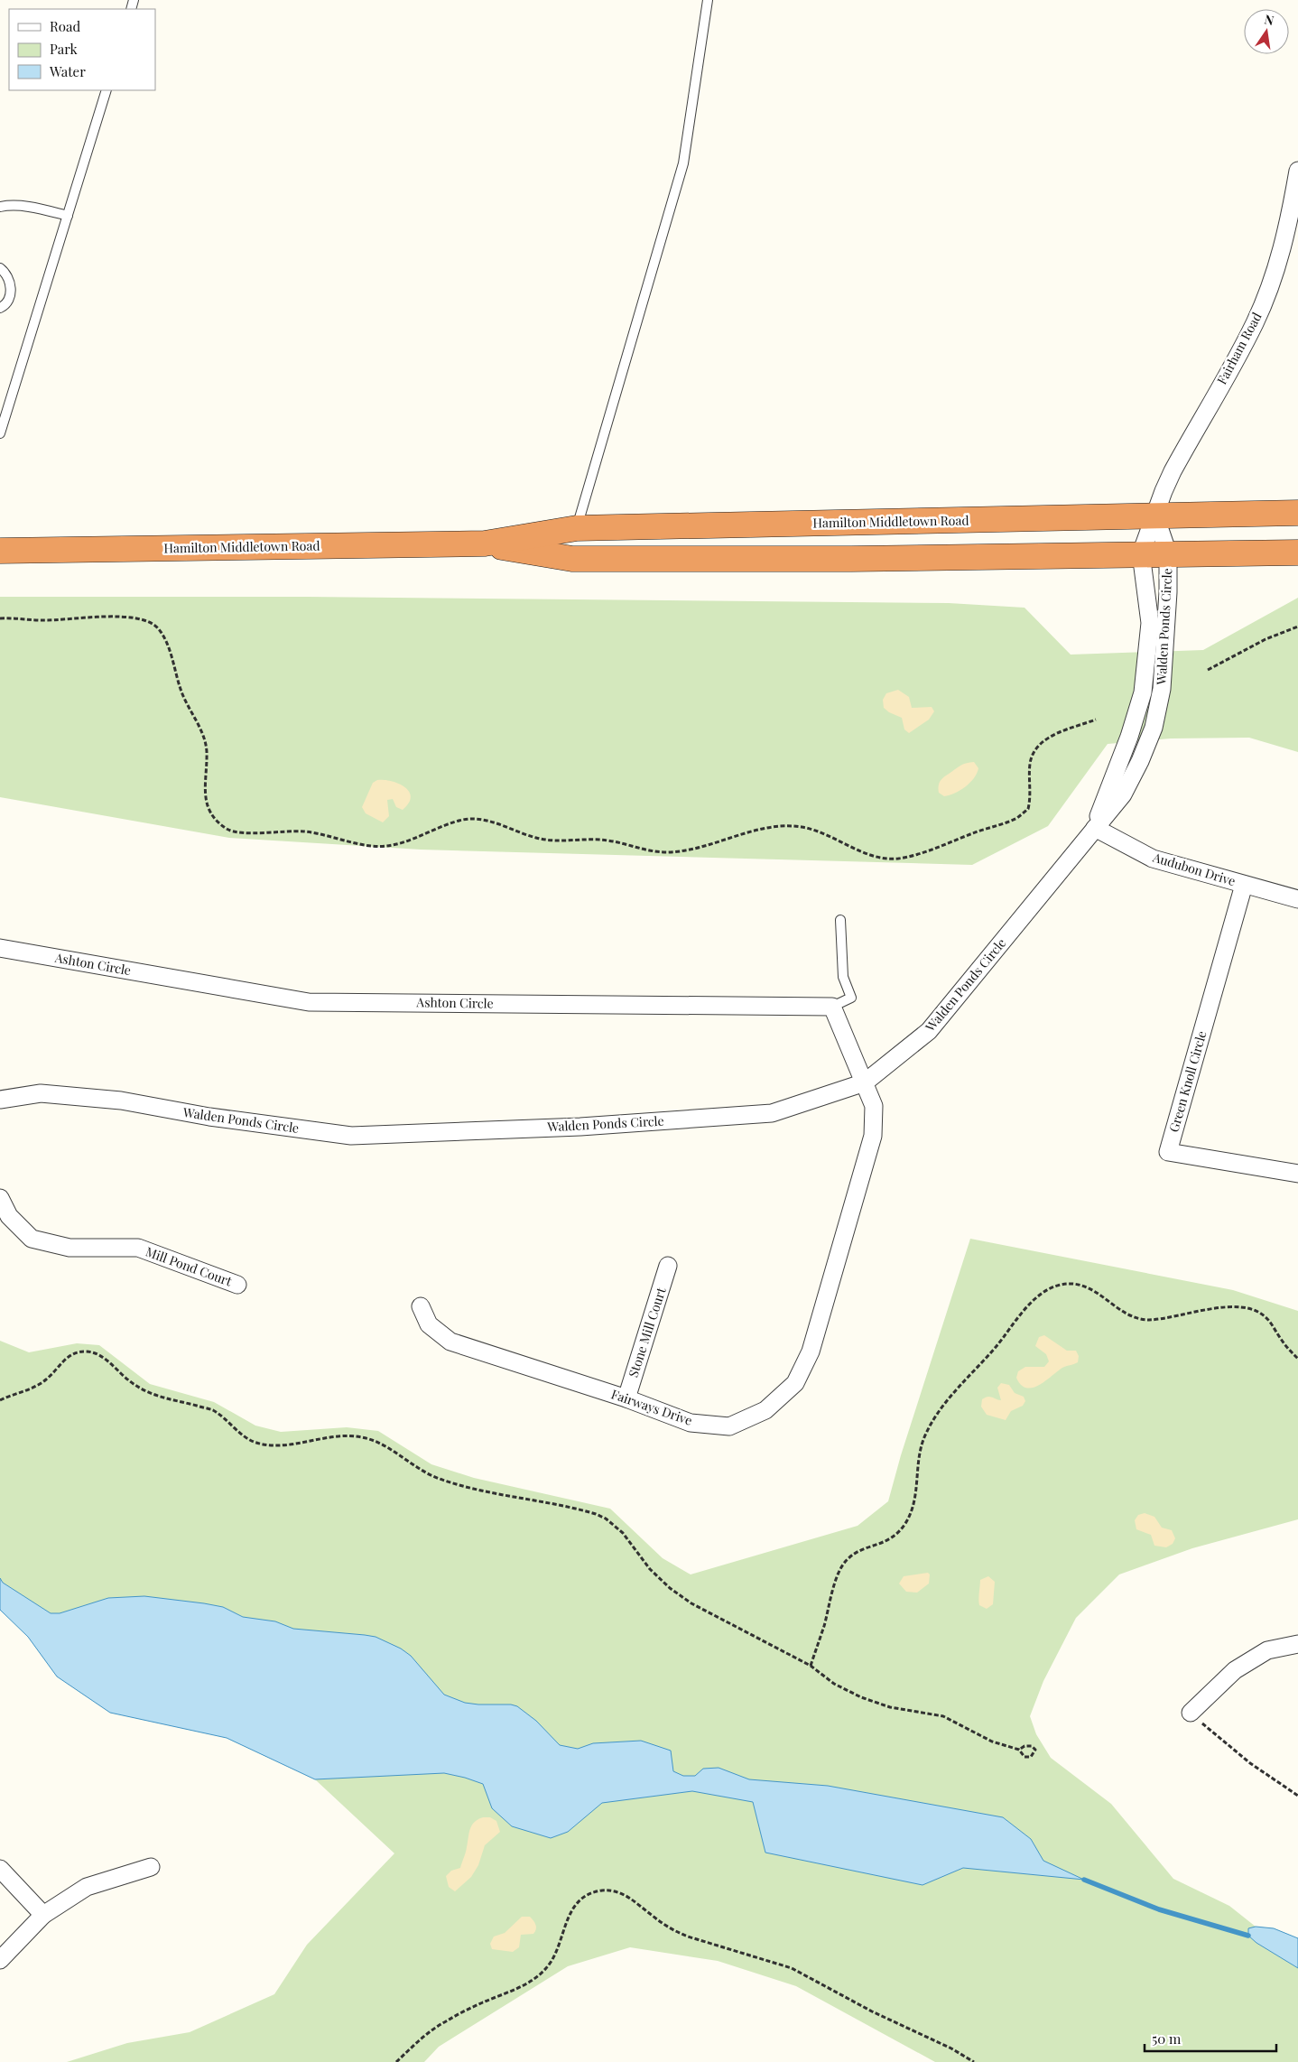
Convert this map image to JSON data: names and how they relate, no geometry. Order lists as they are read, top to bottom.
{
  "streets": {
    "highway": ["Hamilton Middletown Road"],
    "street": [
      "Fairham Road",
      "Walden Ponds Circle",
      "Audubon Drive",
      "Ashton Circle",
      "Green Knoll Circle",
      "Mill Pond Court",
      "Stone Mill Court",
      "Fairways Drive"
    ]
  },
  "crossings": [
    ["Fairham Road", "Hamilton Middletown Road"],
    ["Fairham Road", "Walden Ponds Circle"],
    ["Hamilton Middletown Road", "Walden Ponds Circle"],
    ["Walden Ponds Circle", "Audubon Drive"],
    ["Walden Ponds Circle", "Fairways Drive"],
    ["Audubon Drive", "Green Knoll Circle"],
    ["Stone Mill Court", "Fairways Drive"]
  ],
  "legend": ["Road", "Park", "Water"],
  "scale_bar": "50 m",
  "north": "top"
}
